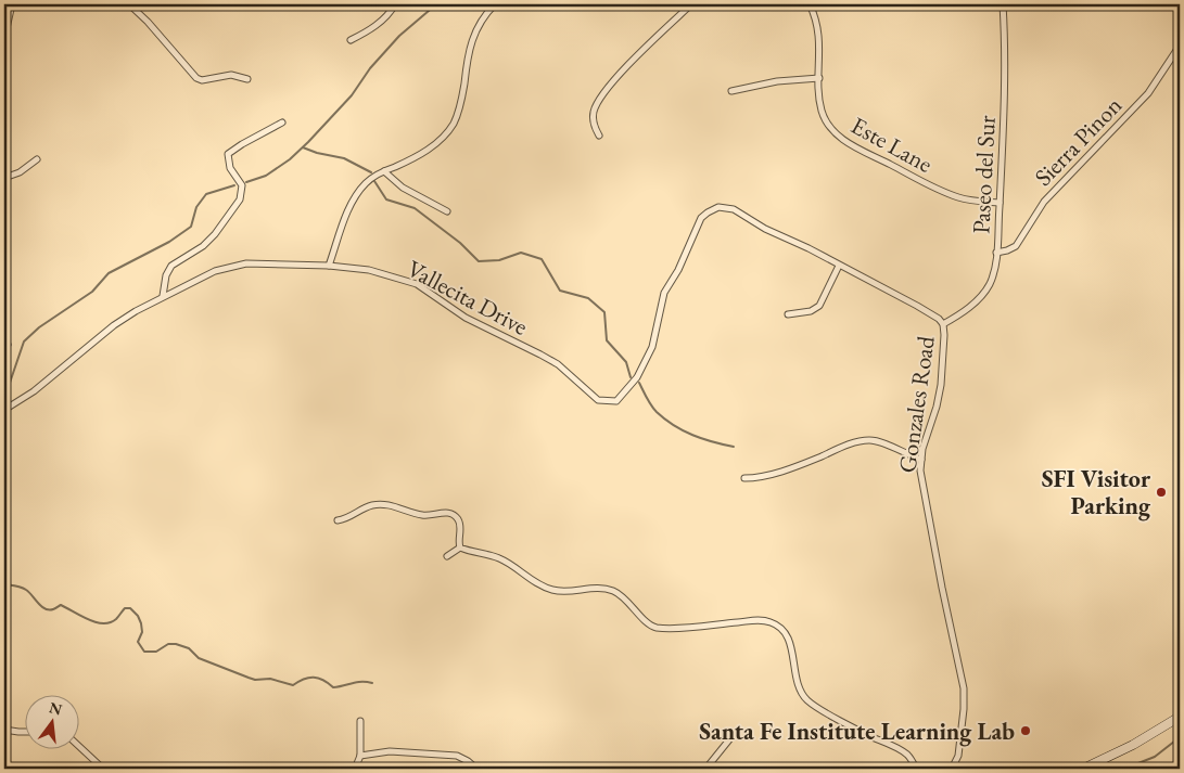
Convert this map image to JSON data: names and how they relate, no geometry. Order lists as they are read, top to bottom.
{
  "streets": {
    "street": [
      "Sierra Pinon",
      "Este Lane",
      "Paseo del Sur",
      "Vallecita Drive",
      "Gonzales Road"
    ]
  },
  "crossings": [
    ["Sierra Pinon", "Paseo del Sur"],
    ["Este Lane", "Paseo del Sur"],
    ["Paseo del Sur", "Gonzales Road"],
    ["Vallecita Drive", "Gonzales Road"]
  ],
  "places": ["SFI Visitor Parking", "Santa Fe Institute Learning Lab"],
  "north": "top"
}
